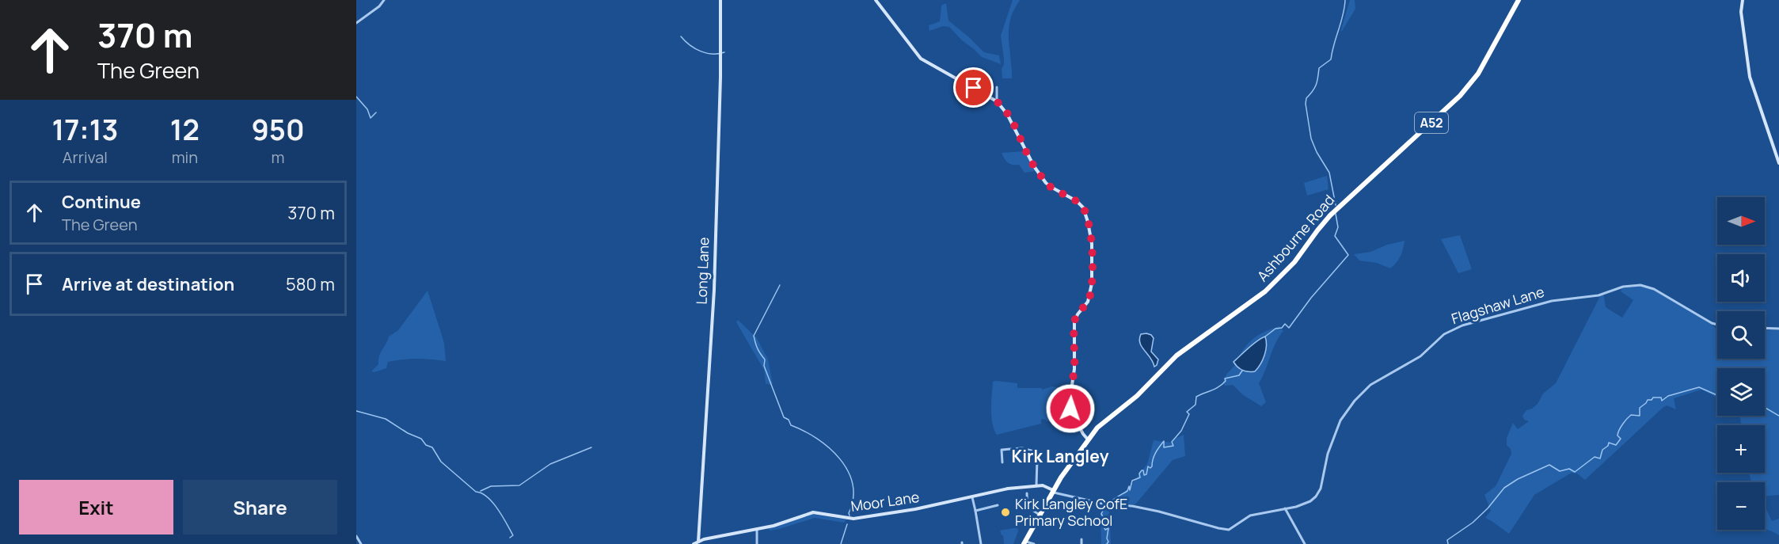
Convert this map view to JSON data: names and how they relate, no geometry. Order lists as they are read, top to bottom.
{
  "streets": {
    "highway": ["A52", "Ashbourne Road"],
    "street": ["Long Lane", "Flagshaw Lane", "Moor Lane"]
  },
  "crossings": [
    ["Ashbourne Road", "Flagshaw Lane"],
    ["Ashbourne Road", "Moor Lane"],
    ["Long Lane", "Moor Lane"],
    ["Flagshaw Lane", "Moor Lane"]
  ],
  "districts": ["Kirk Langley"],
  "places": ["Kirk Langley CofE Primary School"],
  "north": "right",
  "page": {
    "turn": ["370 m", "The Green"],
    "eta": [
      "17:13",
      "Arrival",
      "12",
      "min",
      "950",
      "m"
    ],
    "list": [
      {
        "name": "Continue",
        "note": "The Green",
        "value": "370 m"
      },
      {
        "name": "Arrive at destination",
        "value": "580 m"
      }
    ],
    "map_buttons": ["+", "−"],
    "buttons": ["Exit", "Share"]
  }
}
